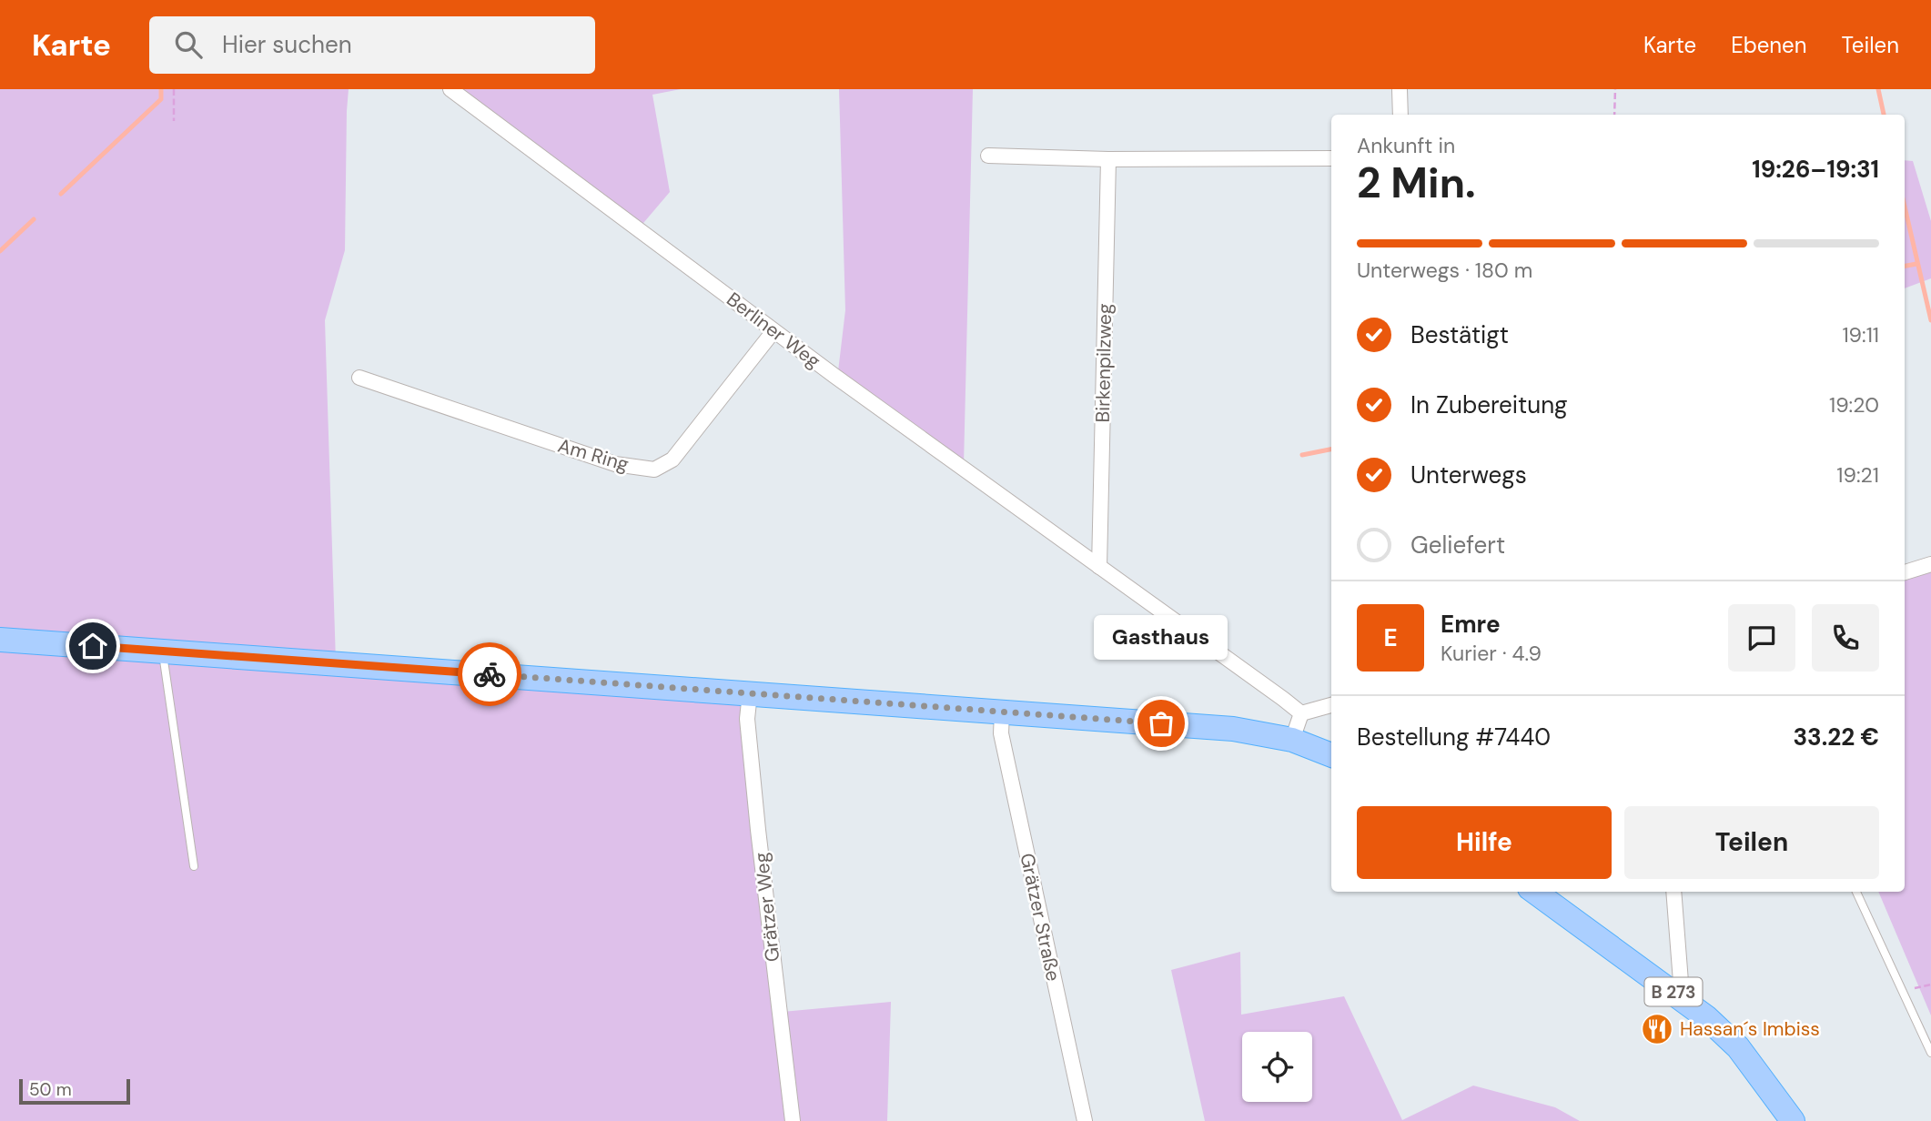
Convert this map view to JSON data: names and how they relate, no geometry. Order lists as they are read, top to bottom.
{
  "streets": {
    "main road": ["B 273"],
    "street": [
      "Berliner Weg",
      "Birkenpilzweg",
      "Am Ring",
      "Grätzer Weg",
      "Grätzer Straße"
    ]
  },
  "crossings": [
    ["Berliner Weg", "Birkenpilzweg"],
    ["Berliner Weg", "Am Ring"]
  ],
  "places": {
    "other": ["Gasthaus"],
    "restaurant": ["Hassan´s Imbiss"]
  },
  "scale_bar": "50 m",
  "page": {
    "header": "Karte",
    "search": "Hier suchen",
    "nav": ["Karte", "Ebenen", "Teilen"],
    "heading": ["2 Min.", "Ankunft in", "19:26–19:31"],
    "panel": [
      "Emre",
      "Kurier · 4.9",
      "Bestellung #7440",
      "33.22 €"
    ],
    "bar": "Unterwegs · 180 m",
    "list": [
      ["Bestätigt", "19:11"],
      ["In Zubereitung", "19:20"],
      ["Unterwegs", "19:21"],
      "Geliefert"
    ],
    "round": "E",
    "bubble": "Gasthaus",
    "buttons": ["Hilfe", "Teilen"],
    "scale": "50 m"
  }
}
